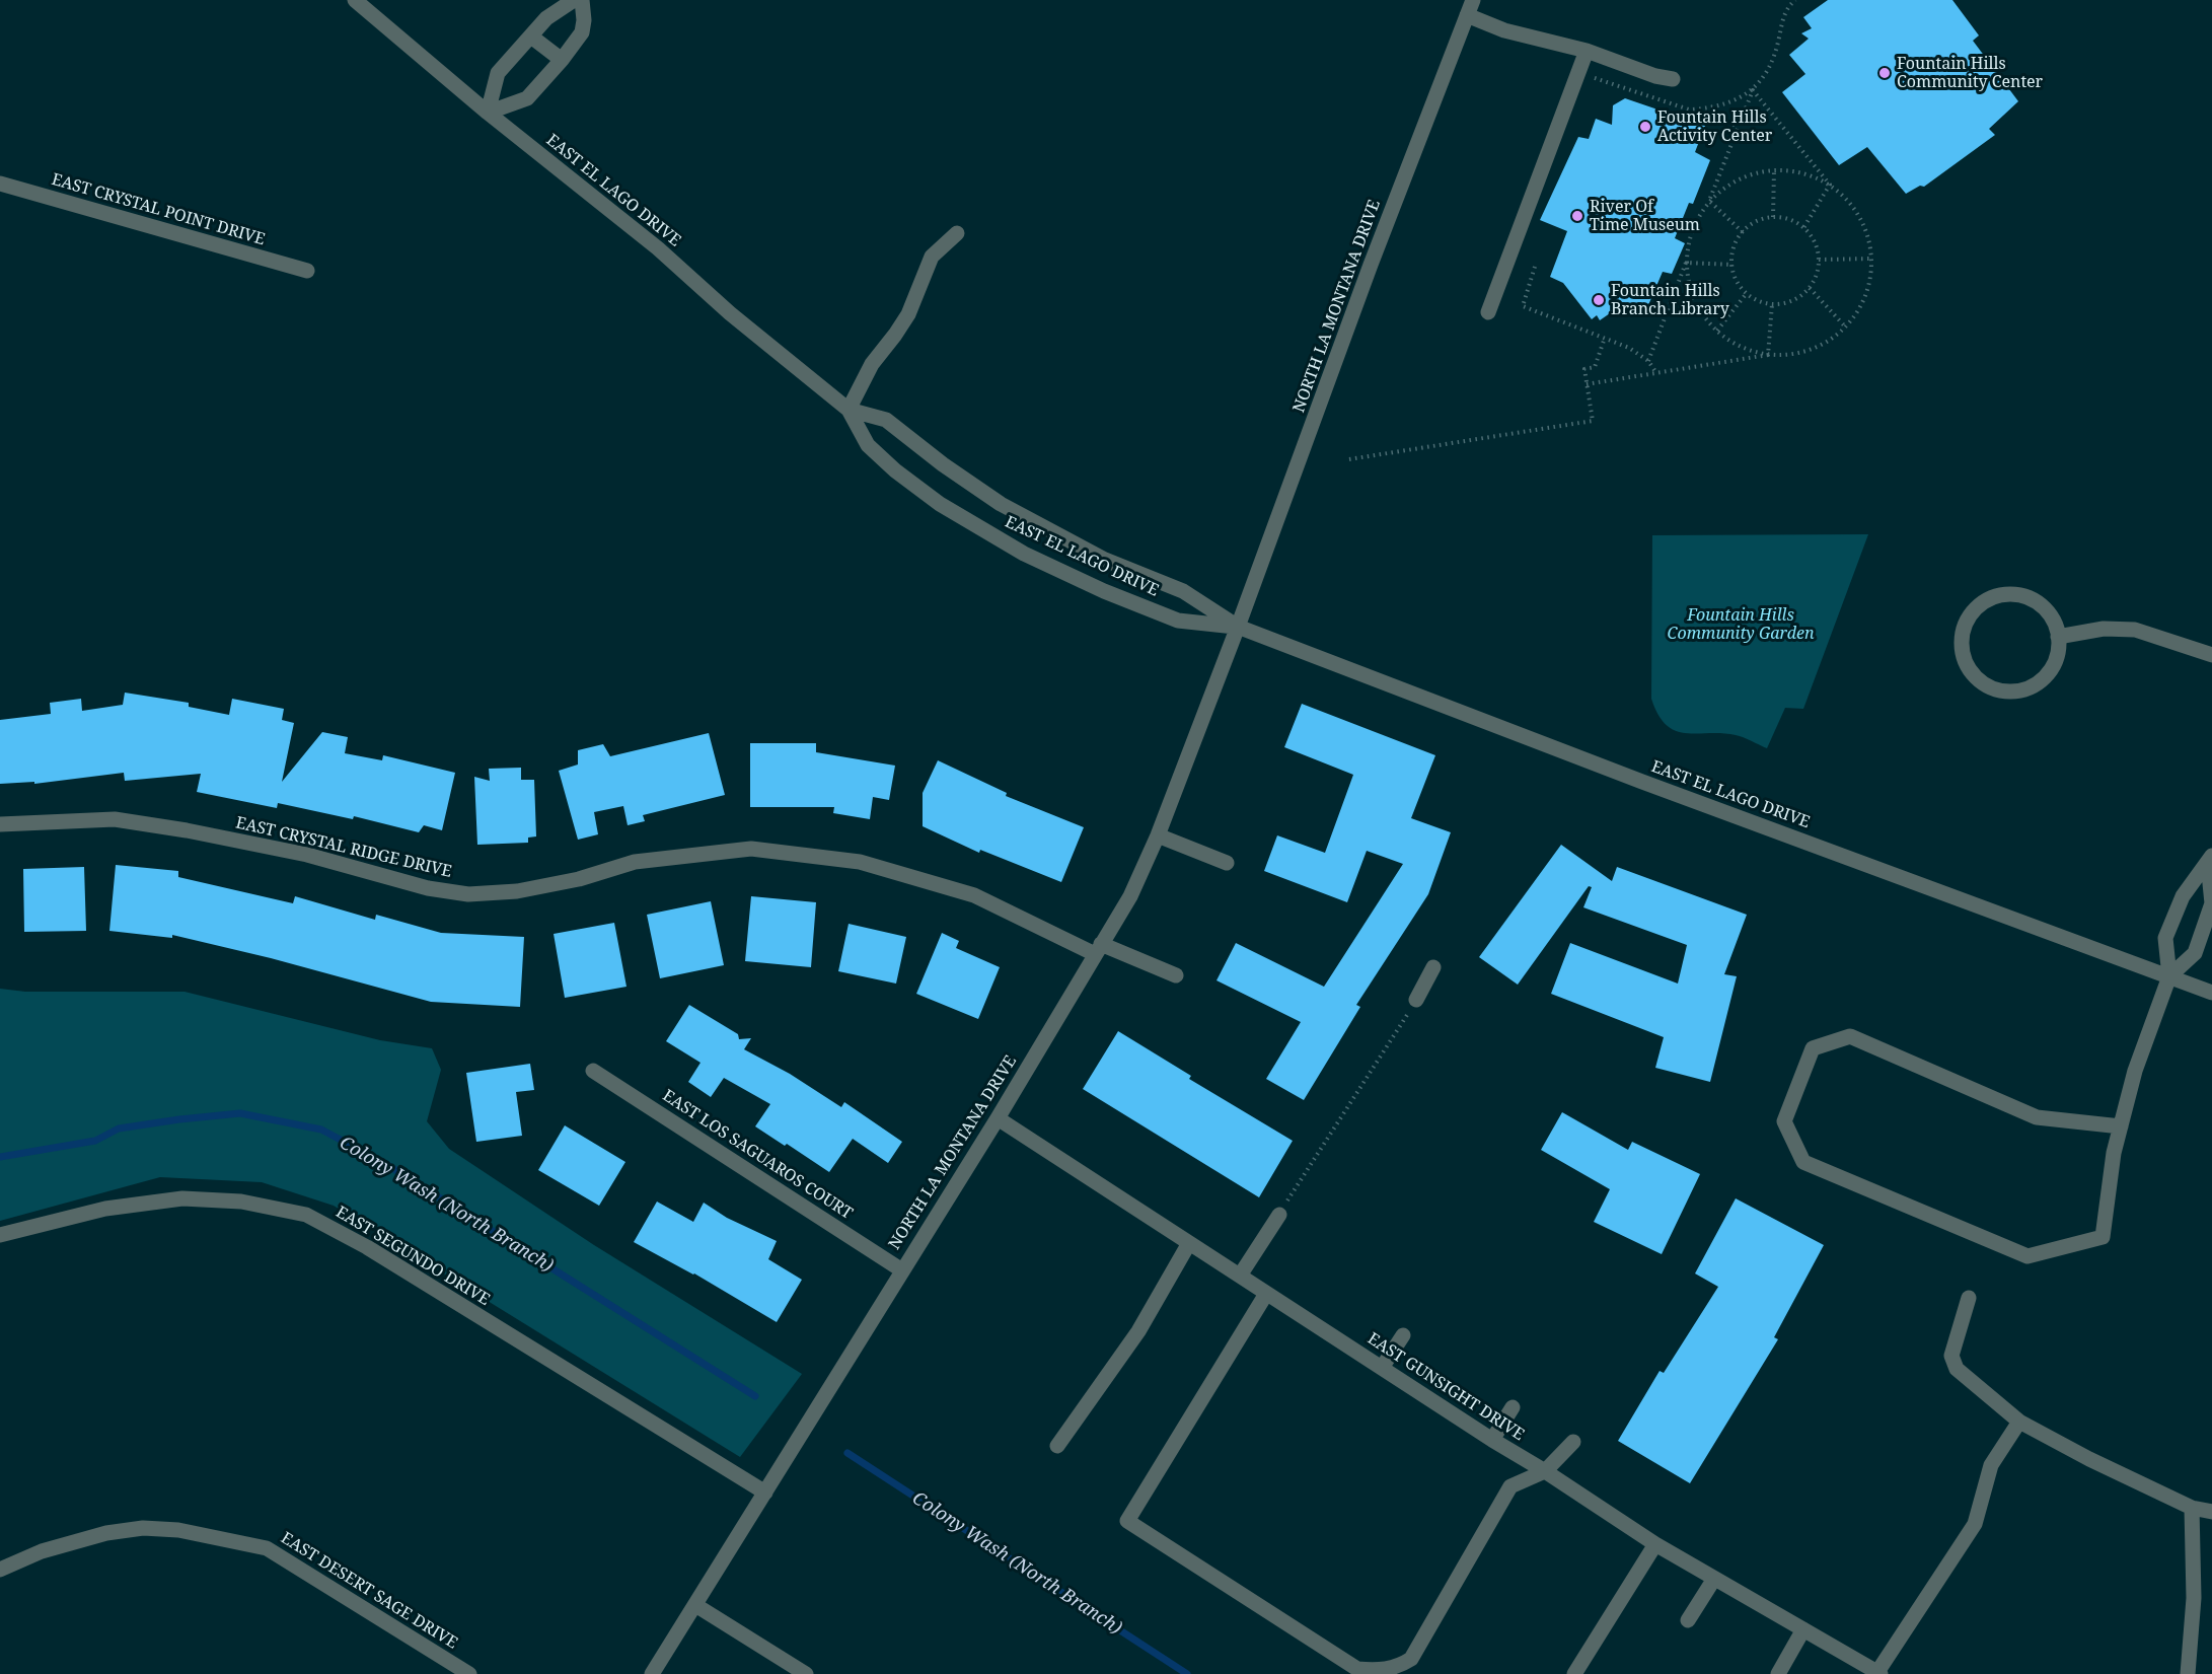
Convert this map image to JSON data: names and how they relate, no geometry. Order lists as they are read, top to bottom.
{
  "streets": {
    "street": [
      "EAST EL LAGO DRIVE",
      "EAST CRYSTAL POINT DRIVE",
      "NORTH LA MONTANA DRIVE",
      "EAST CRYSTAL RIDGE DRIVE",
      "EAST LOS SAGUAROS COURT",
      "EAST SEGUNDO DRIVE",
      "EAST GUNSIGHT DRIVE",
      "EAST DESERT SAGE DRIVE"
    ]
  },
  "crossings": [
    ["EAST EL LAGO DRIVE", "NORTH LA MONTANA DRIVE"],
    ["NORTH LA MONTANA DRIVE", "EAST CRYSTAL RIDGE DRIVE"],
    ["NORTH LA MONTANA DRIVE", "EAST LOS SAGUAROS COURT"],
    ["NORTH LA MONTANA DRIVE", "EAST SEGUNDO DRIVE"],
    ["NORTH LA MONTANA DRIVE", "EAST GUNSIGHT DRIVE"]
  ],
  "water": ["Colony Wash (North Branch)"],
  "parks": ["Fountain Hills Community Garden"],
  "places": [
    "Fountain Hills Community Center",
    "Fountain Hills Activity Center",
    "River Of Time Museum",
    "Fountain Hills Branch Library"
  ]
}
